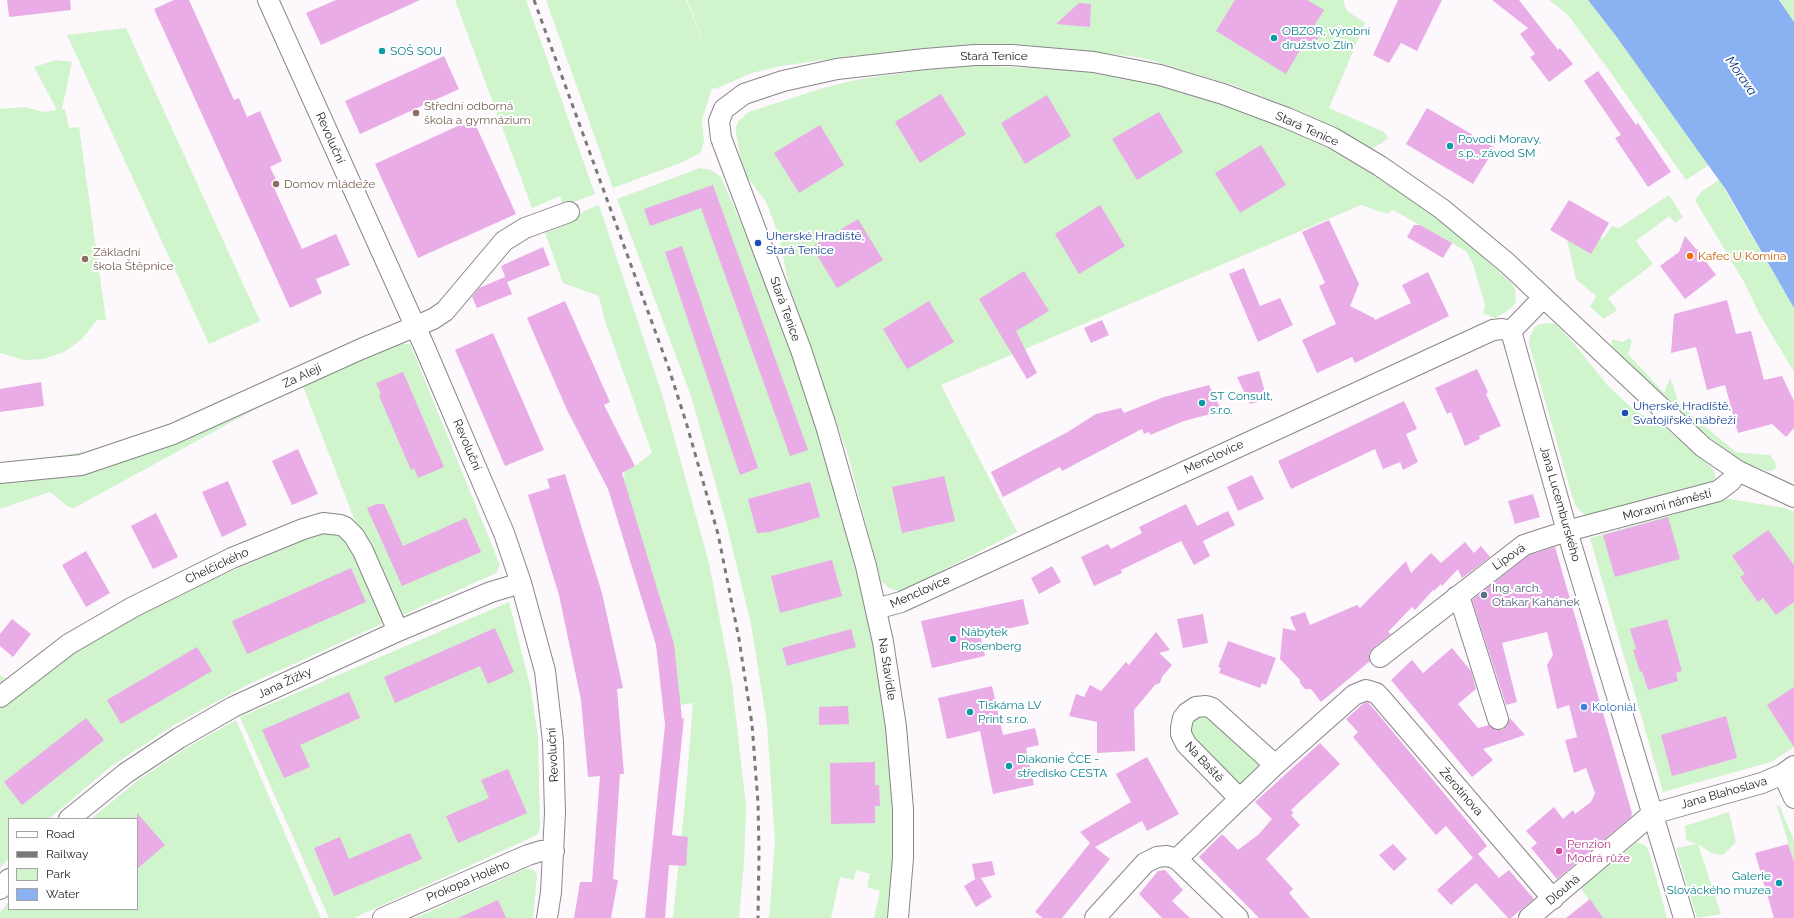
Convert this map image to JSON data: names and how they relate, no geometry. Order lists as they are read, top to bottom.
{
  "streets": {
    "street": [
      "Stará Tenice",
      "Revoluční",
      "Za Alejí",
      "Menclovice",
      "Jana Lucemburského",
      "Moravní náměstí",
      "Lipová",
      "Chelčického",
      "Na Stavidle",
      "Jana Žižky",
      "Na Baště",
      "Žerotínova",
      "Jana Blahoslava",
      "Prokopa Holého",
      "Dlouhá"
    ]
  },
  "crossings": [
    ["Stará Tenice", "Na Stavidle"],
    ["Revoluční", "Za Alejí"],
    ["Revoluční", "Jana Žižky"],
    ["Revoluční", "Prokopa Holého"],
    ["Menclovice", "Jana Lucemburského"],
    ["Menclovice", "Na Stavidle"],
    ["Jana Lucemburského", "Moravní náměstí"],
    ["Jana Lucemburského", "Lipová"],
    ["Jana Lucemburského", "Jana Blahoslava"],
    ["Jana Lucemburského", "Dlouhá"],
    ["Moravní náměstí", "Lipová"],
    ["Chelčického", "Jana Žižky"],
    ["Na Baště", "Žerotínova"],
    ["Žerotínova", "Dlouhá"],
    ["Jana Blahoslava", "Dlouhá"]
  ],
  "water": ["Morava"],
  "places": [
    "OBZOR, výrobní družstvo Zlín",
    "SOŠ SOU",
    "Střední odborná škola a gymnázium",
    "Povodí Moravy, s.p., závod SM",
    "Domov mládeže",
    "Uherské Hradiště, Stará Tenice",
    "Kafec U Komína",
    "Základní škola Štěpnice",
    "ST Consult, s.r.o.",
    "Uherské Hradiště, Svatojiřské nábřeží",
    "Ing. arch. Otakar Kahánek",
    "Nábytek Rosenberg",
    "Koloniál",
    "Tiskárna LV Print s.r.o.",
    "Diakonie ČCE - středisko CESTA",
    "Penzion Modrá růže",
    "Galerie Slováckého muzea"
  ],
  "legend": [
    "Road",
    "Railway",
    "Park",
    "Water"
  ]
}
